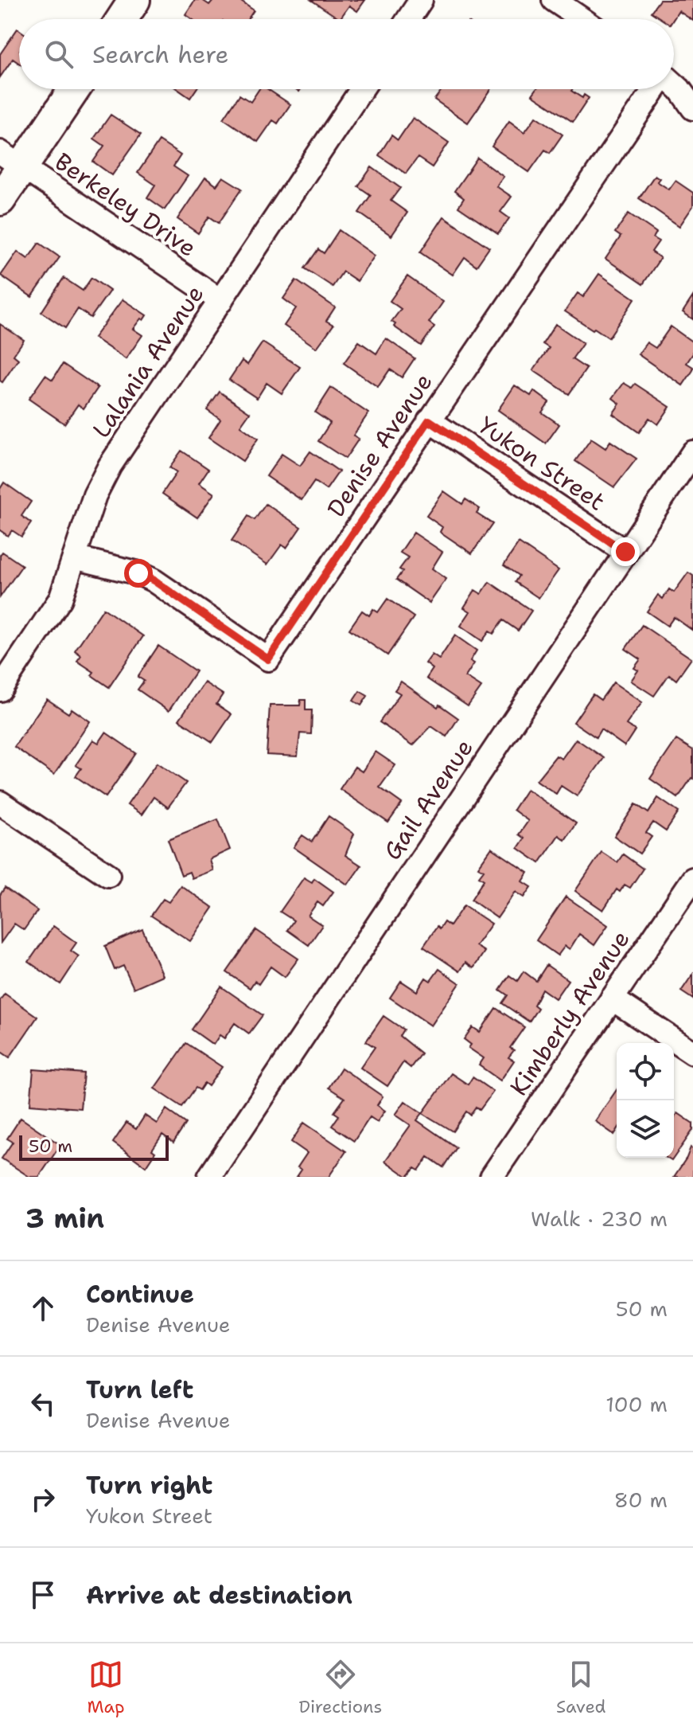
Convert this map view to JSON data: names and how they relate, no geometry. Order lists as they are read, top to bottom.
{
  "streets": {
    "street": [
      "Berkeley Drive",
      "Lalania Avenue",
      "Denise Avenue",
      "Yukon Street",
      "Gail Avenue",
      "Kimberly Avenue"
    ]
  },
  "crossings": [
    ["Berkeley Drive", "Lalania Avenue"],
    ["Lalania Avenue", "Denise Avenue"],
    ["Denise Avenue", "Yukon Street"],
    ["Yukon Street", "Gail Avenue"]
  ],
  "scale_bar": "50 m",
  "page": {
    "search": "Search here",
    "scale": "50 m",
    "heading": ["3 min", "Walk · 230 m"],
    "list": [
      ["Continue", "Denise Avenue", "50 m"],
      ["Turn left", "Denise Avenue", "100 m"],
      ["Turn right", "Yukon Street", "80 m"],
      "Arrive at destination"
    ],
    "nav": ["Map", "Directions", "Saved"]
  }
}
